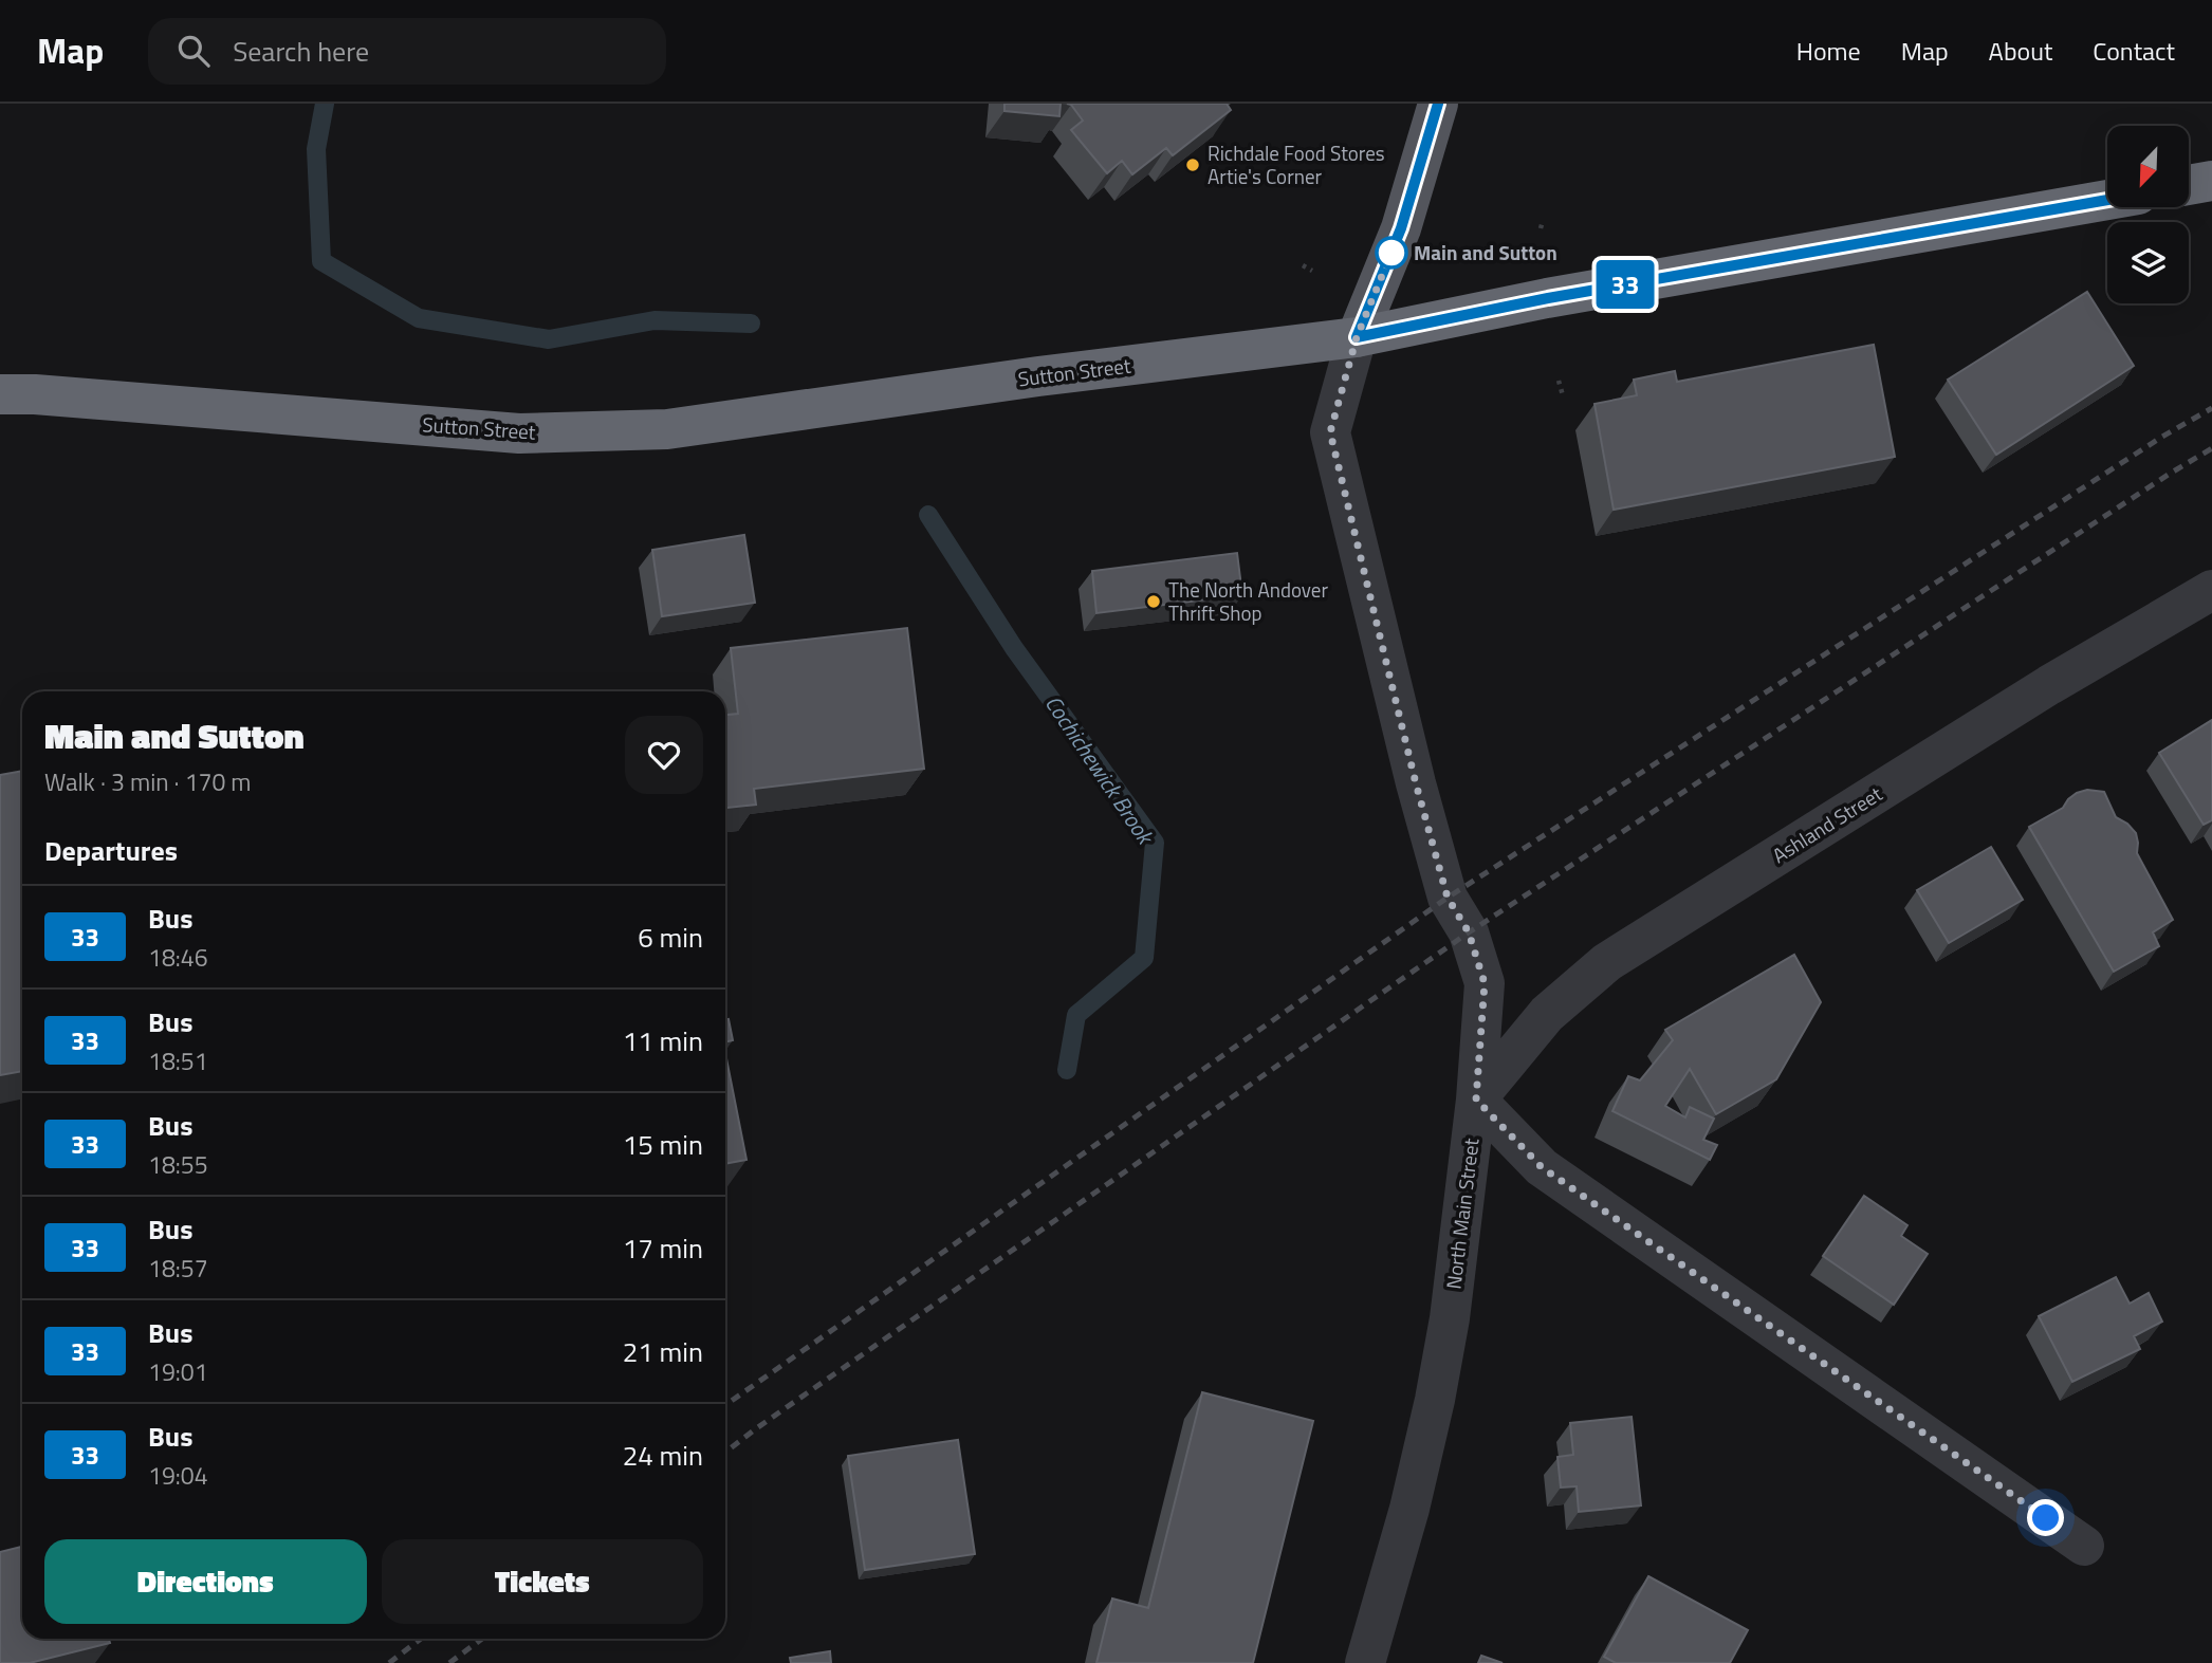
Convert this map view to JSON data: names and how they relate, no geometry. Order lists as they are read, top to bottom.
{
  "streets": {
    "highway": ["Sutton Street"],
    "street": ["Ashland Street", "North Main Street"]
  },
  "crossings": [
    ["Sutton Street", "North Main Street"],
    ["Ashland Street", "North Main Street"]
  ],
  "water": ["Cochichewick Brook"],
  "places": ["Richdale Food Stores Artie's Corner", "Main and Sutton", "The North Andover Thrift Shop"],
  "lines": ["bus line 33"],
  "north": "bottom left",
  "page": {
    "header": "Map",
    "search": "Search here",
    "nav": [
      "Home",
      "Map",
      "About",
      "Contact"
    ],
    "on_map": "33",
    "heading": [
      ["Main and Sutton", "Walk · 3 min · 170 m"],
      "Departures"
    ],
    "list": [
      {
        "mark": "33",
        "name": "Bus",
        "note": "18:46",
        "value": "6 min"
      },
      {
        "mark": "33",
        "name": "Bus",
        "note": "18:51",
        "value": "11 min"
      },
      {
        "mark": "33",
        "name": "Bus",
        "note": "18:55",
        "value": "15 min"
      },
      {
        "mark": "33",
        "name": "Bus",
        "note": "18:57",
        "value": "17 min"
      },
      {
        "mark": "33",
        "name": "Bus",
        "note": "19:01",
        "value": "21 min"
      },
      {
        "mark": "33",
        "name": "Bus",
        "note": "19:04",
        "value": "24 min"
      }
    ],
    "buttons": ["Directions", "Tickets"]
  }
}
